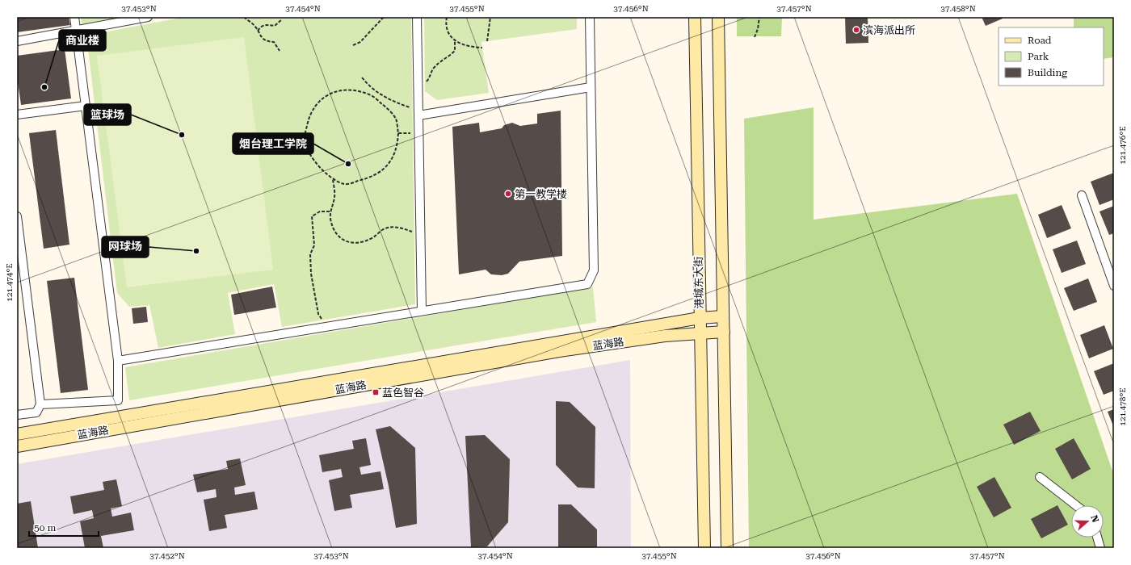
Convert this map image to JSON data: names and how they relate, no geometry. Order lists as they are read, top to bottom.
{
  "streets": {
    "street": ["港城东大街", "蓝海路"]
  },
  "crossings": [
    ["港城东大街", "蓝海路"]
  ],
  "places": {
    "other": [
      "滨海派出所",
      "商业楼",
      "篮球场",
      "烟台理工学院",
      "第一教学楼",
      "网球场"
    ],
    "transit": ["蓝色智谷"]
  },
  "legend": ["Road", "Park", "Building"],
  "scale_bar": "50 m",
  "north": "right",
  "coordinates": [
    "37.453°N",
    "37.454°N",
    "37.455°N",
    "37.456°N",
    "37.457°N",
    "37.458°N",
    "121.476°E",
    "121.474°E",
    "121.478°E",
    "37.452°N"
  ]
}
